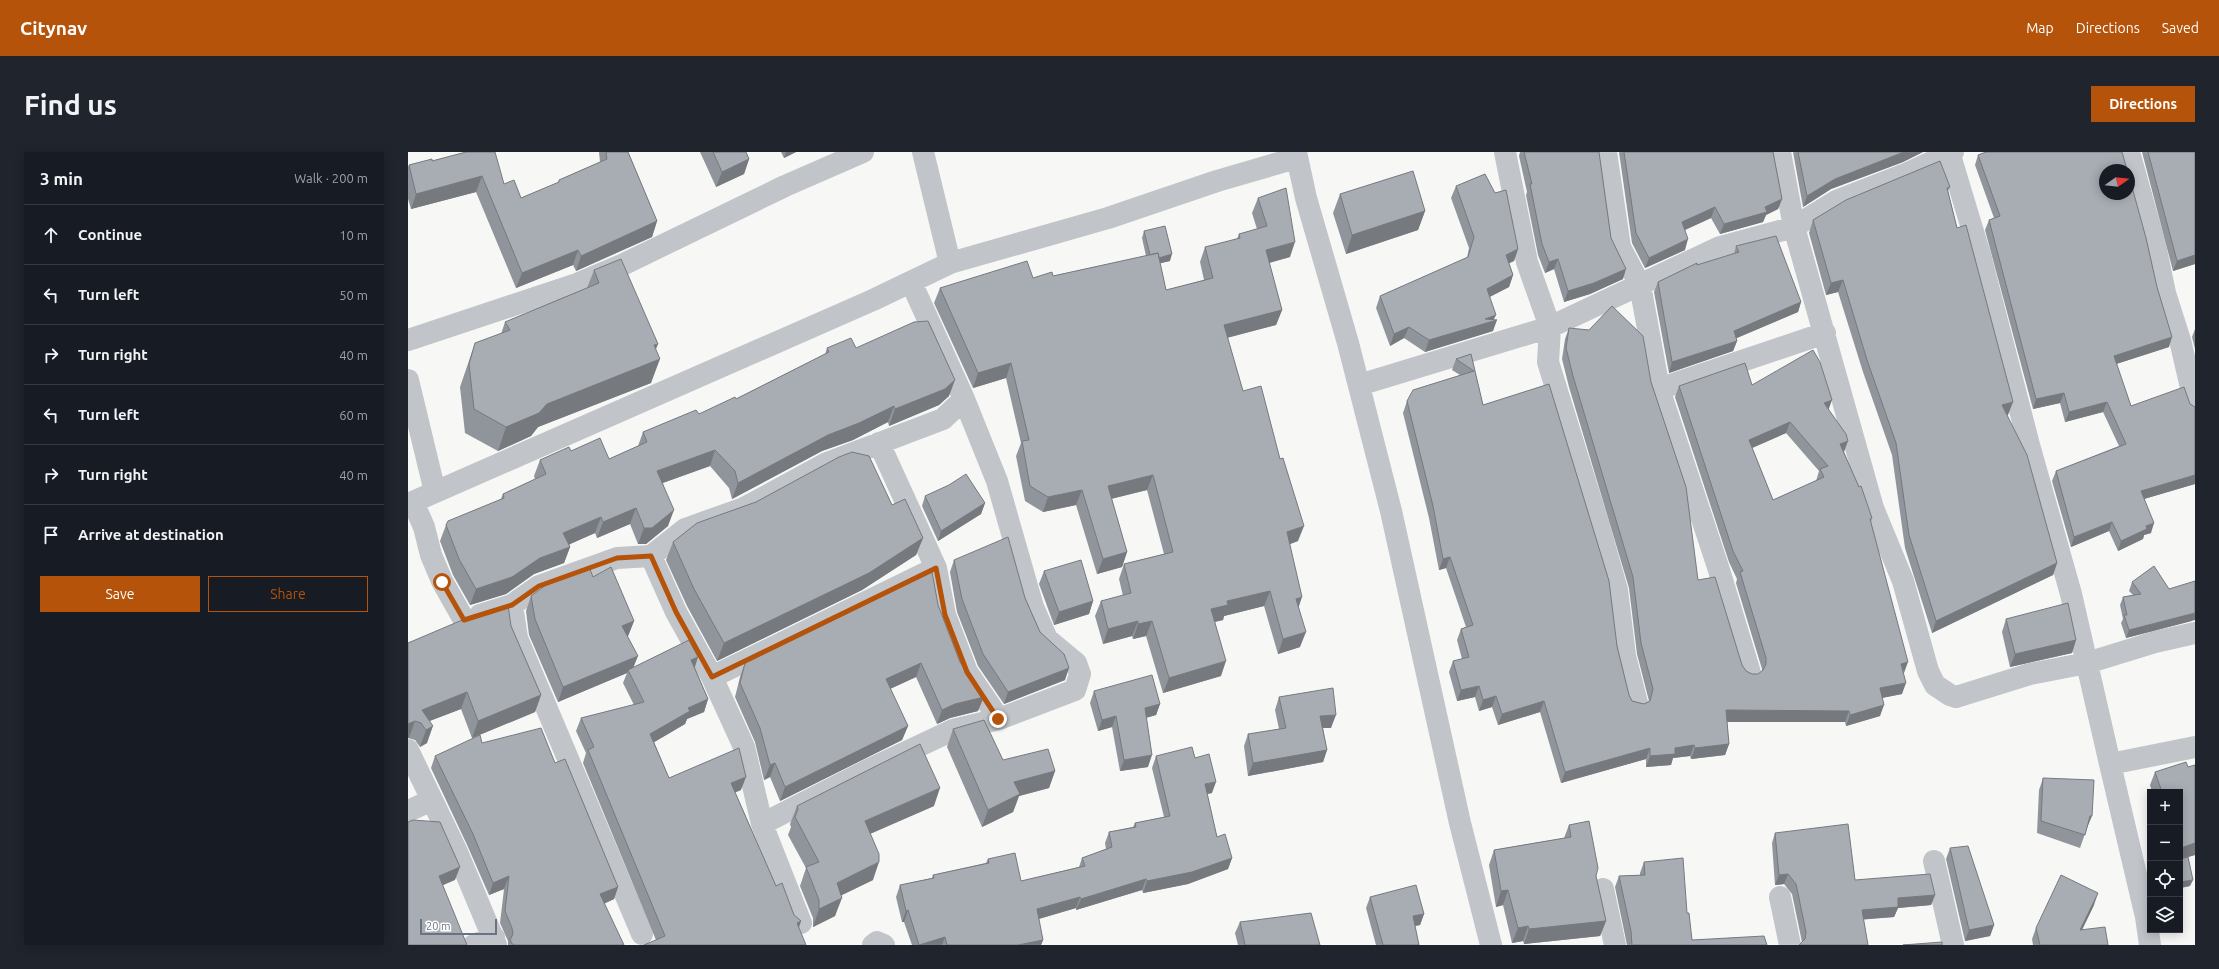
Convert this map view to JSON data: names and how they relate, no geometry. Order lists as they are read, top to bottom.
{
  "scale_bar": "20 m",
  "north": "right",
  "page": {
    "header": "Citynav",
    "nav": ["Map", "Directions", "Saved"],
    "buttons": [
      "Directions",
      ["Save", "Share"]
    ],
    "title": "Find us",
    "heading": ["3 min", "Walk · 200 m"],
    "list": [
      ["Continue", "10 m"],
      ["Turn left", "50 m"],
      ["Turn right", "40 m"],
      ["Turn left", "60 m"],
      ["Turn right", "40 m"],
      "Arrive at destination"
    ],
    "map_buttons": ["+", "−"],
    "scale": "20 m"
  }
}
